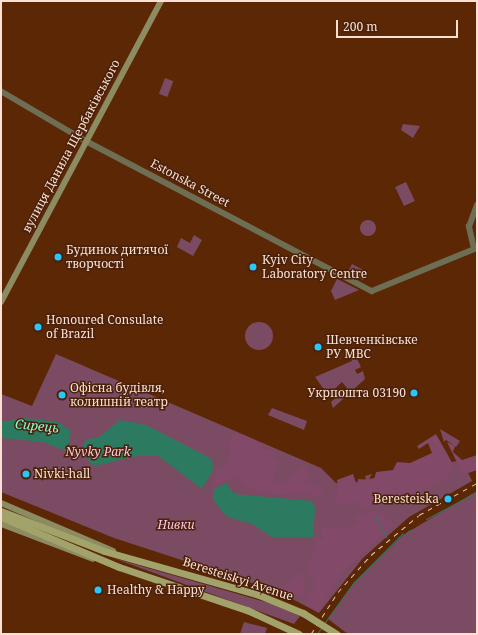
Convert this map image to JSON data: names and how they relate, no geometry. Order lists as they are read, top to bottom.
{
  "streets": {
    "main road": ["вулиця Данила Щербаківського", "Beresteiskyi Avenue"],
    "street": ["Estonska Street"]
  },
  "crossings": [
    ["вулиця Данила Щербаківського", "Estonska Street"]
  ],
  "water": ["Сирець"],
  "parks": ["Nyvky Park", "Нивки"],
  "places": [
    "Будинок дитячої творчості",
    "Kyiv City Laboratory Centre",
    "Honoured Consulate of Brazil",
    "Шевченківське РУ МВС",
    "Укрпошта 03190",
    "Офісна будівля, колишній театр",
    "Nivki-hall",
    "Beresteiska",
    "Healthy & Happy"
  ],
  "scale_bar": "200 m"
}
